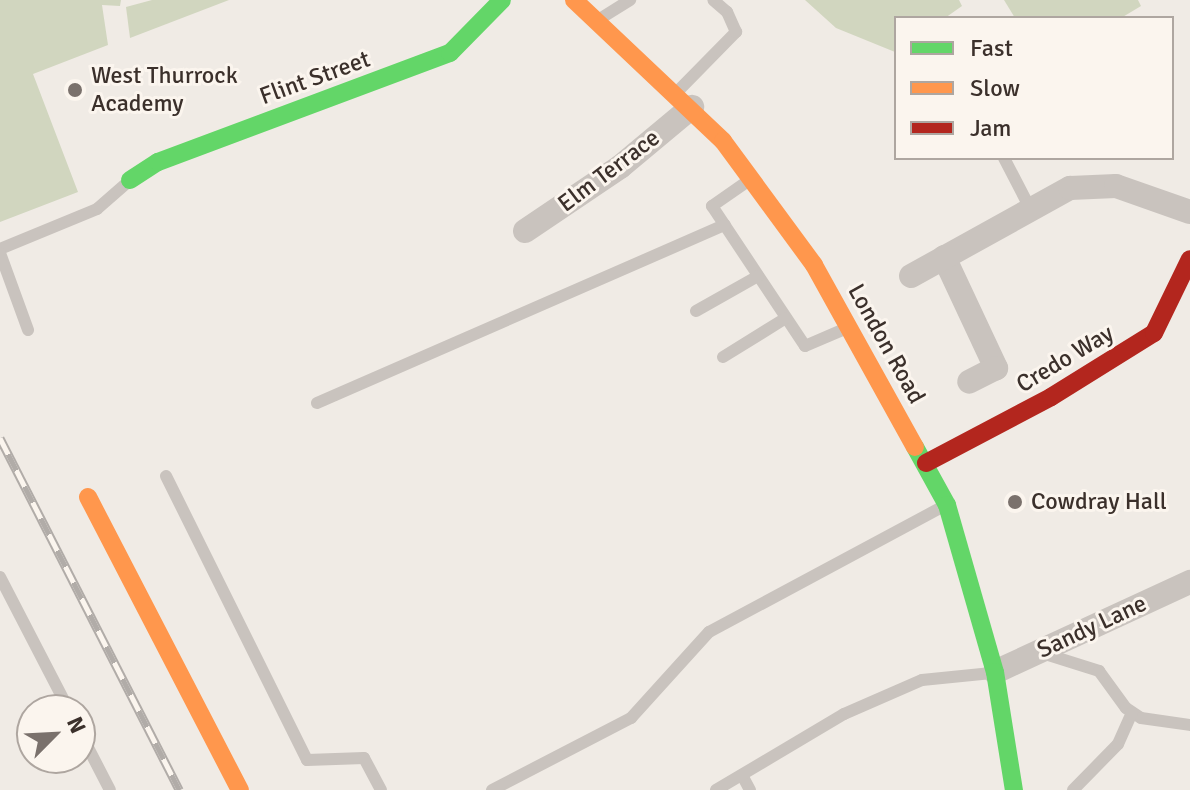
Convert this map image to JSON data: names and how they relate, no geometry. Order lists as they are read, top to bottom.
{
  "streets": {
    "street": [
      "Flint Street",
      "Elm Terrace",
      "London Road",
      "Credo Way",
      "Sandy Lane"
    ]
  },
  "crossings": [
    ["Elm Terrace", "London Road"],
    ["London Road", "Credo Way"],
    ["London Road", "Sandy Lane"]
  ],
  "places": ["West Thurrock Academy", "Cowdray Hall"],
  "legend": ["Fast", "Slow", "Jam"],
  "north": "top right"
}
